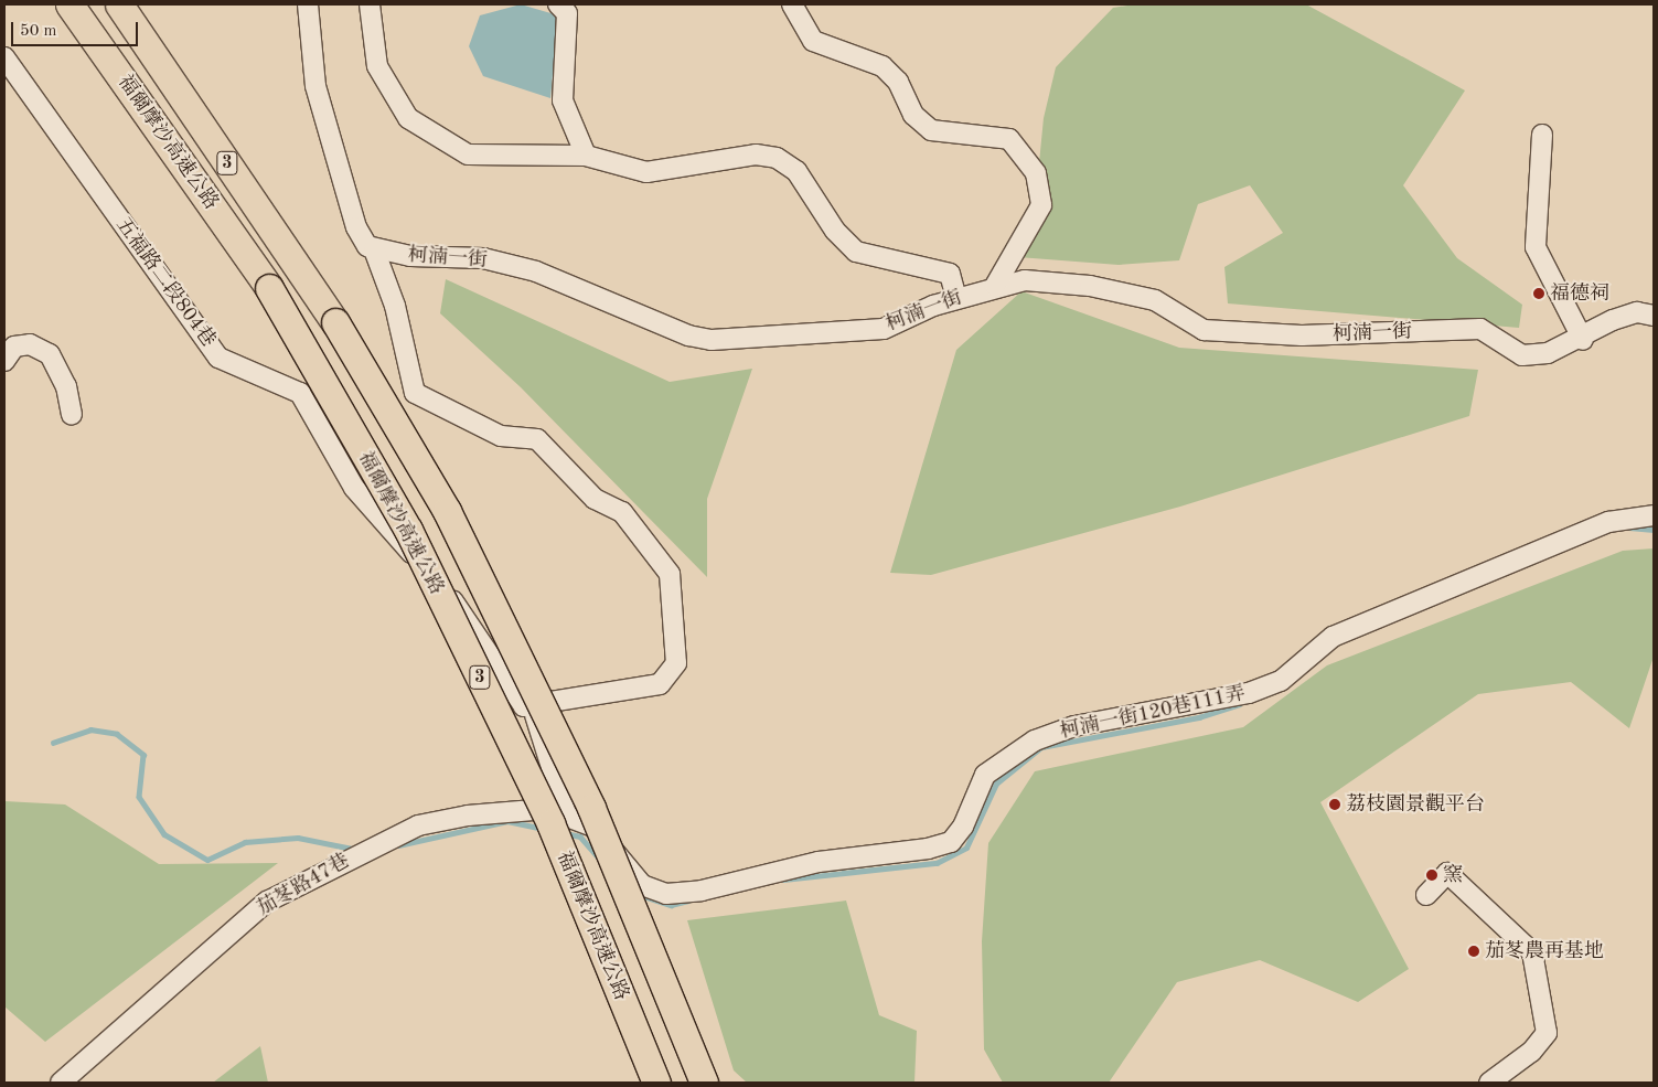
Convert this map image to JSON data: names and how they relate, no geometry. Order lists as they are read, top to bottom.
{
  "streets": {
    "highway": ["福爾摩沙高速公路", "3"],
    "street": [
      "柯湳一街",
      "五福路二段804巷",
      "柯湳一街120巷111弄",
      "茄苳路47巷"
    ]
  },
  "crossings": [
    ["柯湳一街120巷111弄", "茄苳路47巷"]
  ],
  "places": [
    "福德祠",
    "荔枝園景觀平台",
    "窯",
    "茄苳農再基地"
  ],
  "scale_bar": "50 m"
}
